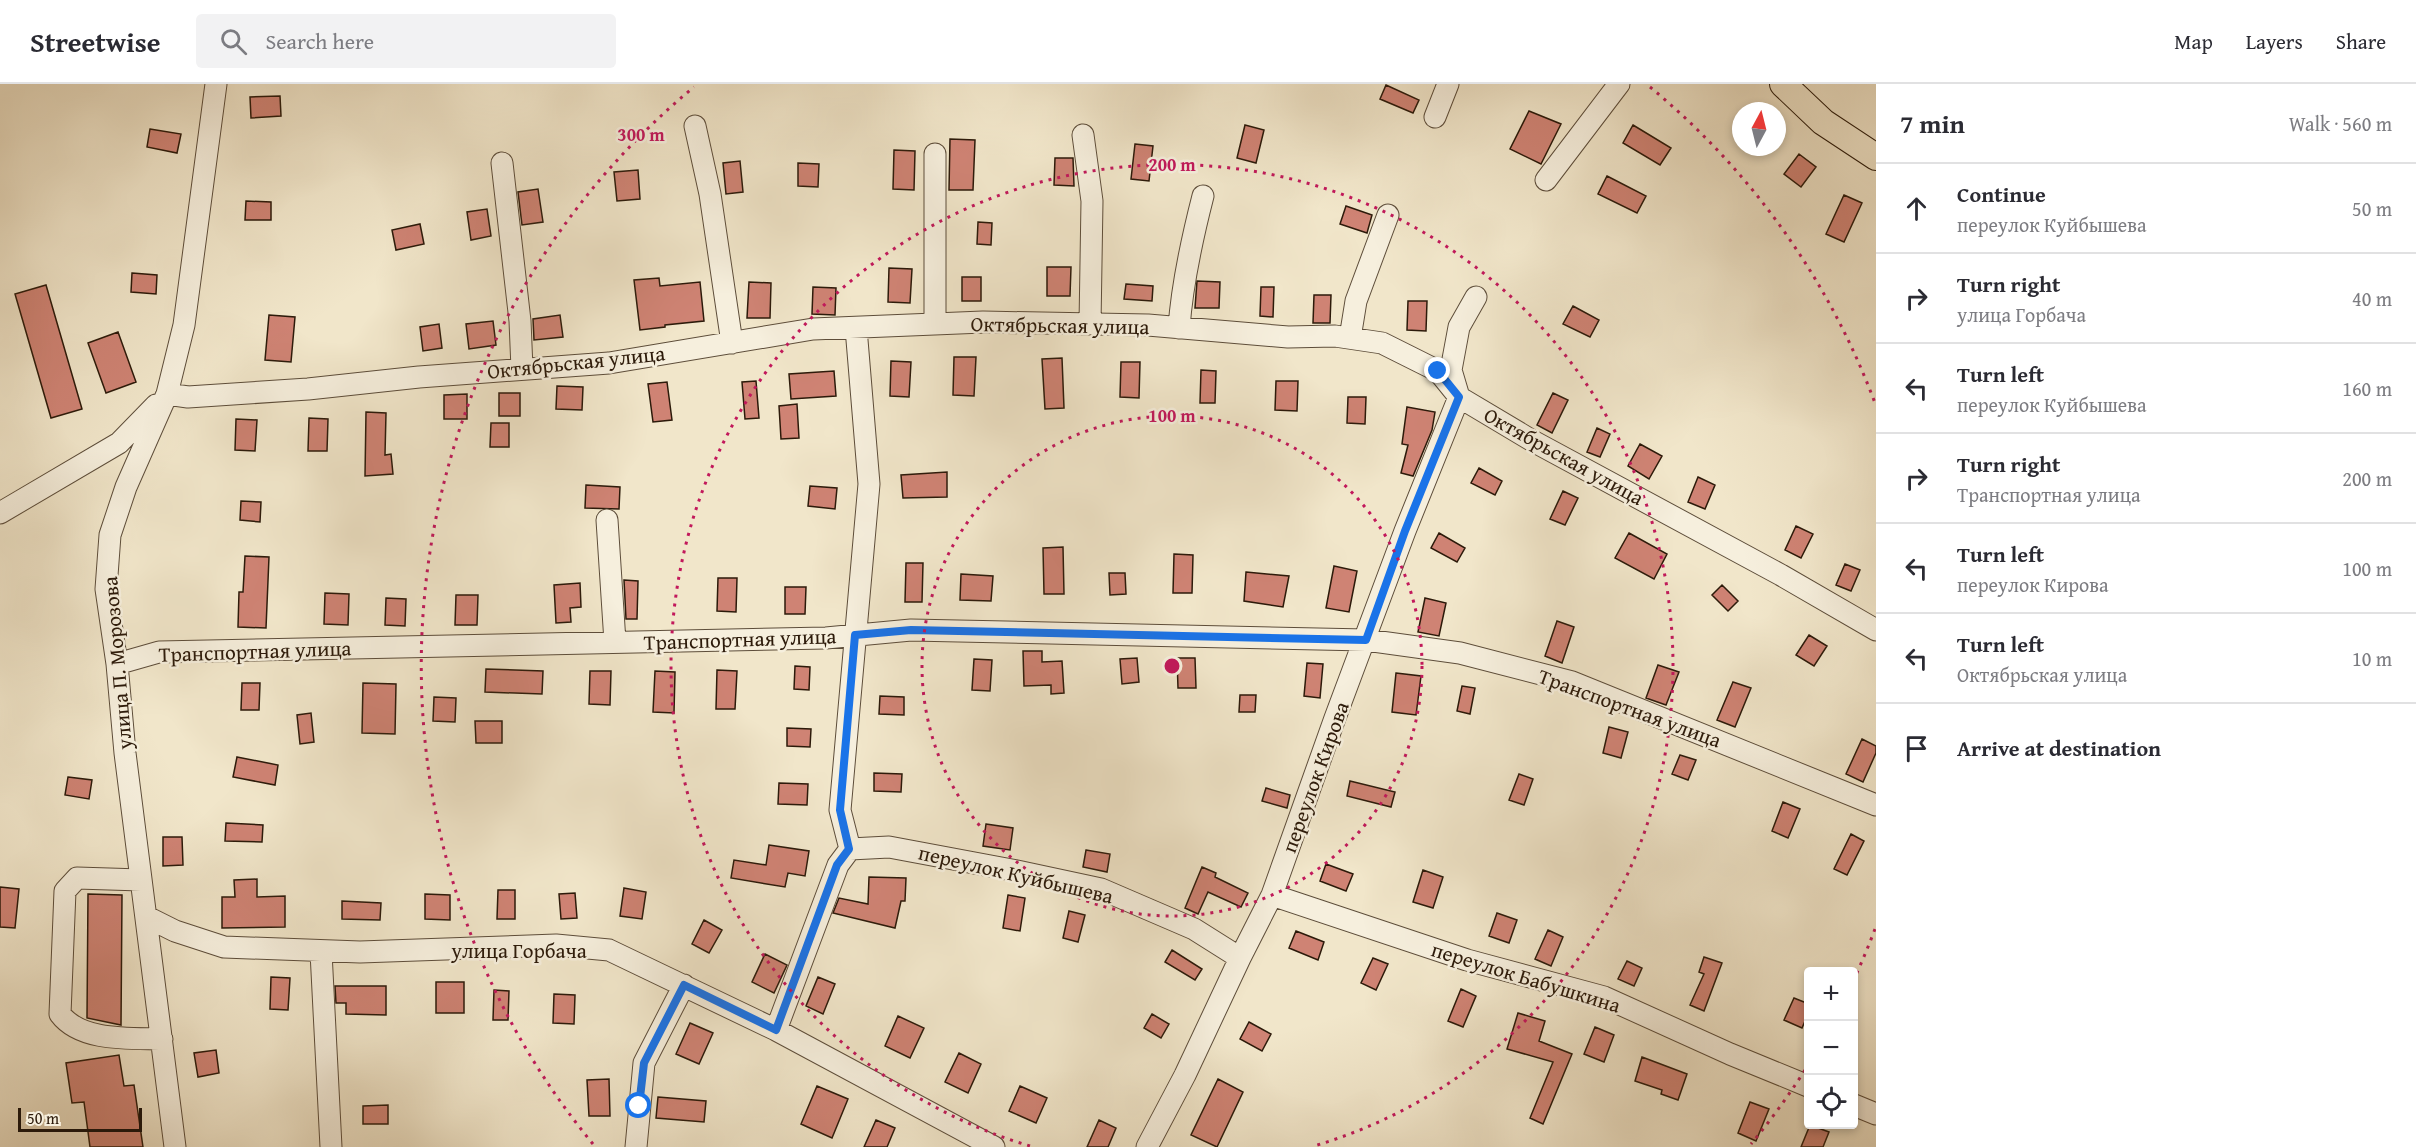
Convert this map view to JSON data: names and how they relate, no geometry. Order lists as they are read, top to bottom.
{
  "streets": {
    "street": [
      "Октябрьская улица",
      "Транспортная улица",
      "улица П. Морозова",
      "переулок Кирова",
      "переулок Куйбышева",
      "улица Горбача",
      "переулок Бабушкина"
    ]
  },
  "crossings": [
    ["Октябрьская улица", "улица П. Морозова"],
    ["Октябрьская улица", "переулок Кирова"],
    ["Транспортная улица", "улица П. Морозова"],
    ["Транспортная улица", "переулок Кирова"],
    ["улица П. Морозова", "улица Горбача"],
    ["переулок Кирова", "переулок Куйбышева"],
    ["переулок Кирова", "переулок Бабушкина"]
  ],
  "scale_bar": "50 m",
  "north": "top",
  "page": {
    "header": "Streetwise",
    "search": "Search here",
    "nav": ["Map", "Layers", "Share"],
    "heading": ["7 min", "Walk · 560 m"],
    "list": [
      ["Continue", "переулок Куйбышева", "50 m"],
      ["Turn right", "улица Горбача", "40 m"],
      ["Turn left", "переулок Куйбышева", "160 m"],
      ["Turn right", "Транспортная улица", "200 m"],
      ["Turn left", "переулок Кирова", "100 m"],
      ["Turn left", "Октябрьская улица", "10 m"],
      "Arrive at destination"
    ],
    "map_buttons": ["+", "−"],
    "scale": "50 m"
  },
  "rings": ["300 m", "200 m", "100 m"]
}
